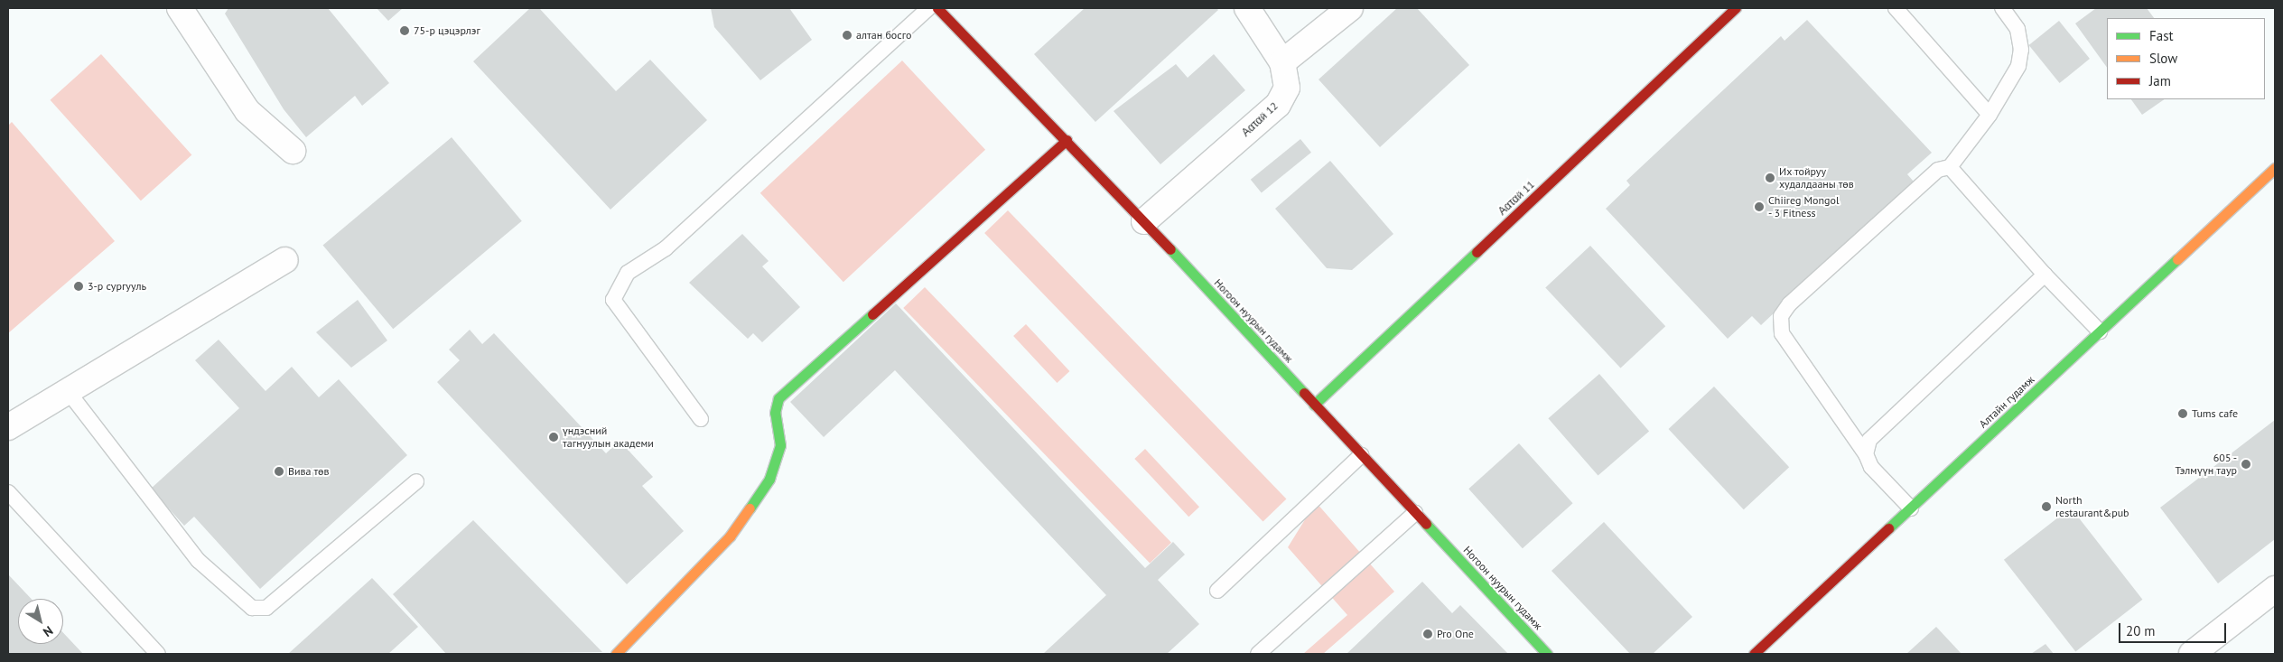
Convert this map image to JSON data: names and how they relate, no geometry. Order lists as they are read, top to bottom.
{
  "streets": {
    "main road": ["Ααταй 11", "Ногоон нуурын гудамж", "Алтайн гудамж"],
    "street": ["Ααταй 12"]
  },
  "crossings": [
    ["Ααταй 12", "Ногоон нуурын гудамж"],
    ["Ααταй 11", "Ногоон нуурын гудамж"]
  ],
  "places": [
    "75-р цэцэрлэг",
    "алтан босго",
    "Их тойруу худалдааны төв",
    "Chiireg Mongol - 3 Fitness",
    "3-р сургууль",
    "Tums cafe",
    "үндэсний тагнуулын академи",
    "605 - Тэлмүүн таур",
    "Вива төв",
    "North restaurant&pub",
    "Pro One"
  ],
  "legend": ["Fast", "Slow", "Jam"],
  "scale_bar": "20 m",
  "north": "bottom right"
}
